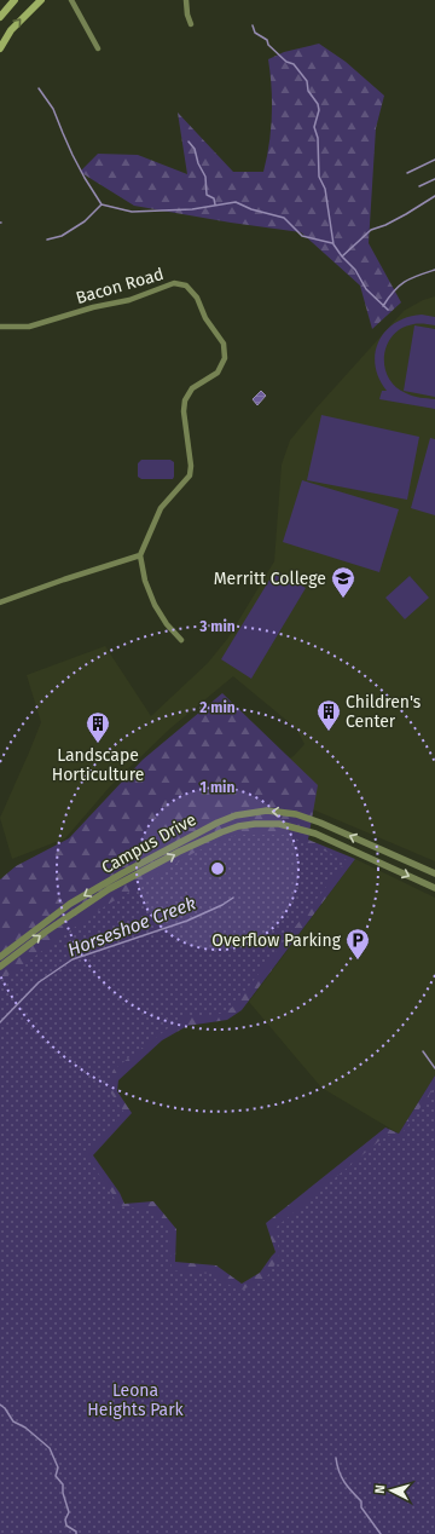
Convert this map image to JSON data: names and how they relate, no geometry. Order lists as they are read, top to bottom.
{
  "streets": {
    "street": ["Bacon Road", "Campus Drive"]
  },
  "water": ["Horseshoe Creek"],
  "parks": ["Leona Heights Park"],
  "places": {
    "school or university": ["Merritt College"],
    "building": ["Children's Center", "Landscape Horticulture"],
    "parking": ["Overflow Parking"]
  },
  "north": "left",
  "rings": ["3 min", "2 min", "1 min"]
}
